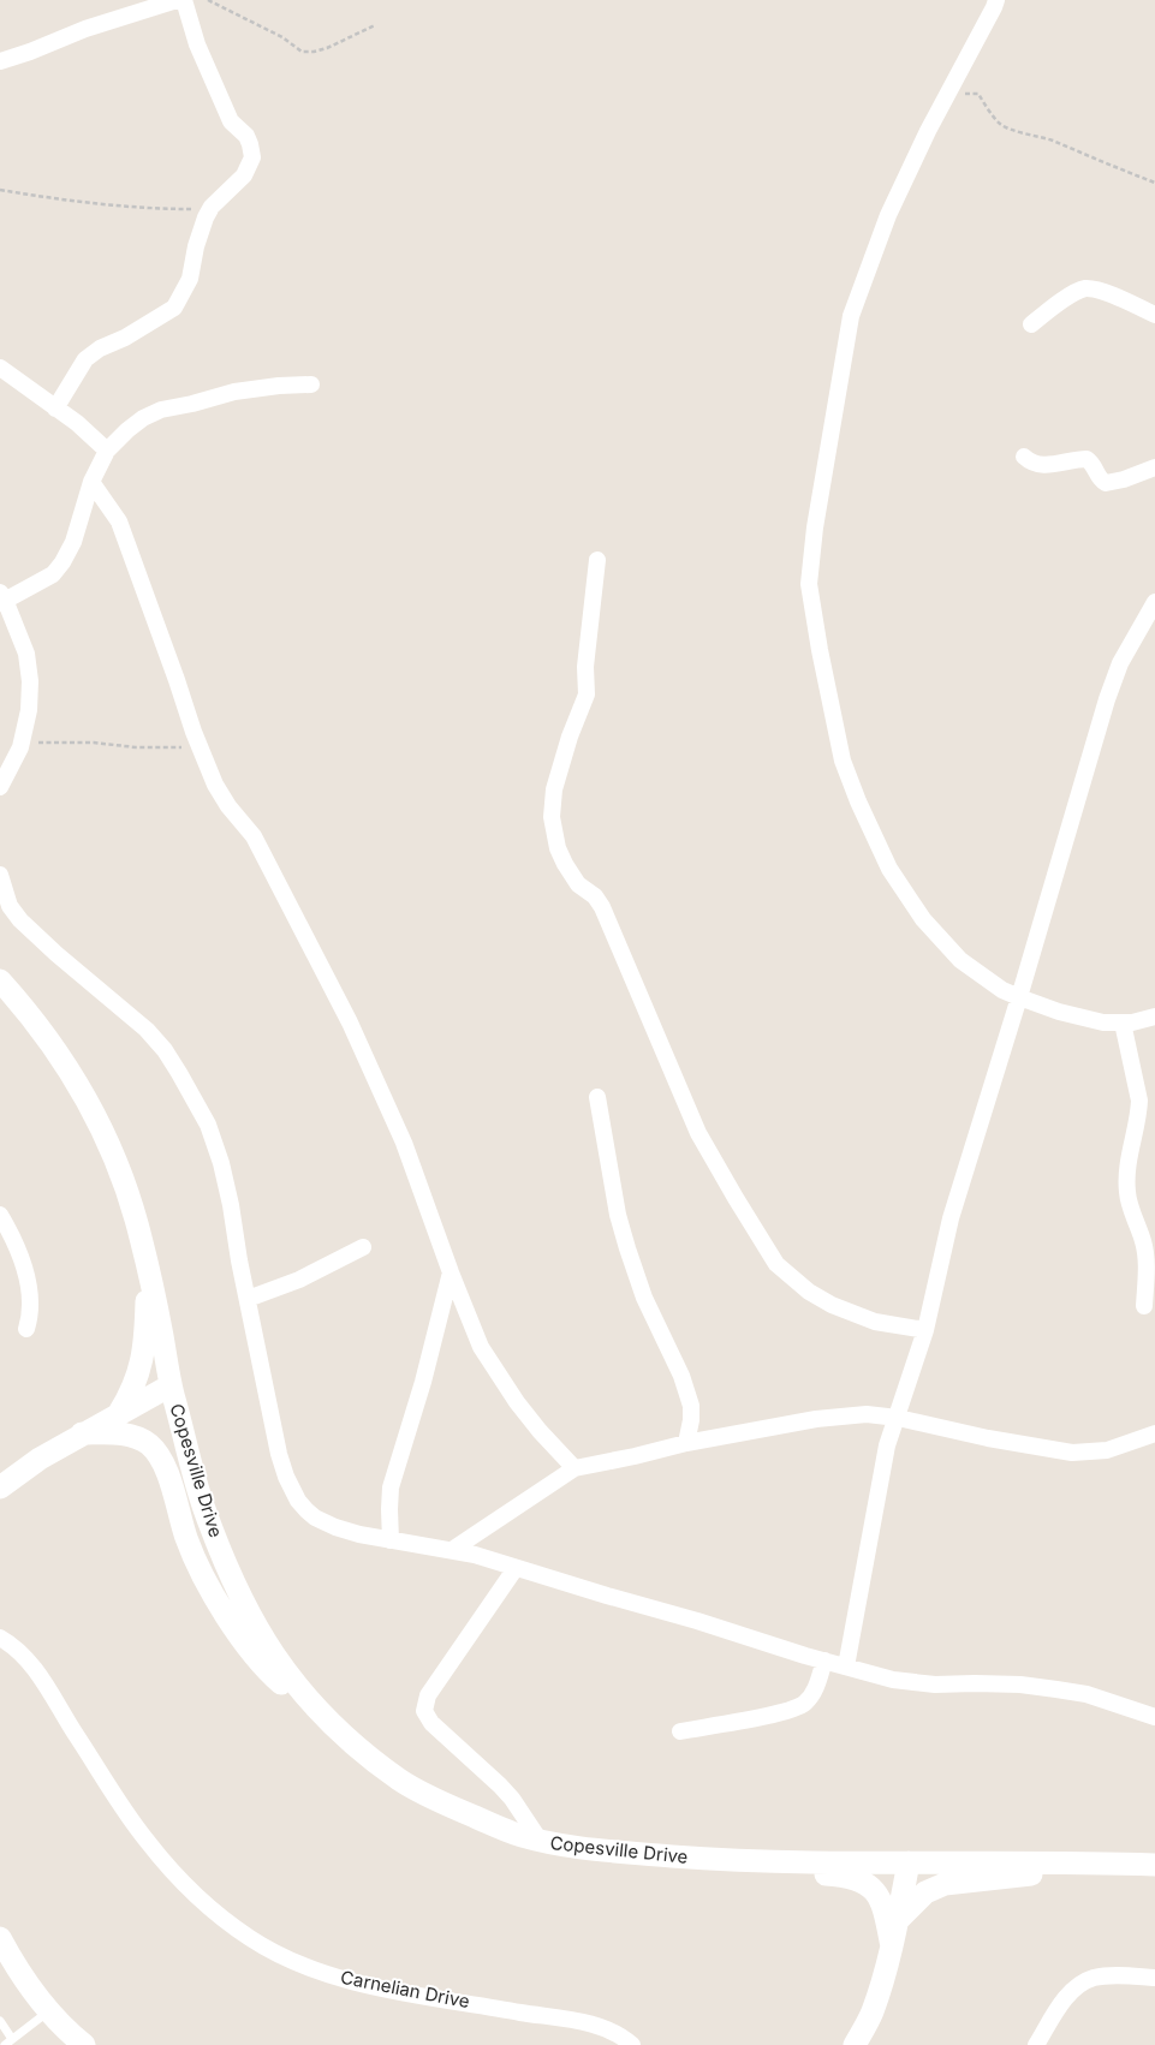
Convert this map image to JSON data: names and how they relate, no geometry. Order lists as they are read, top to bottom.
{
  "streets": {
    "street": ["Copesville Drive", "Carnelian Drive"]
  }
}
